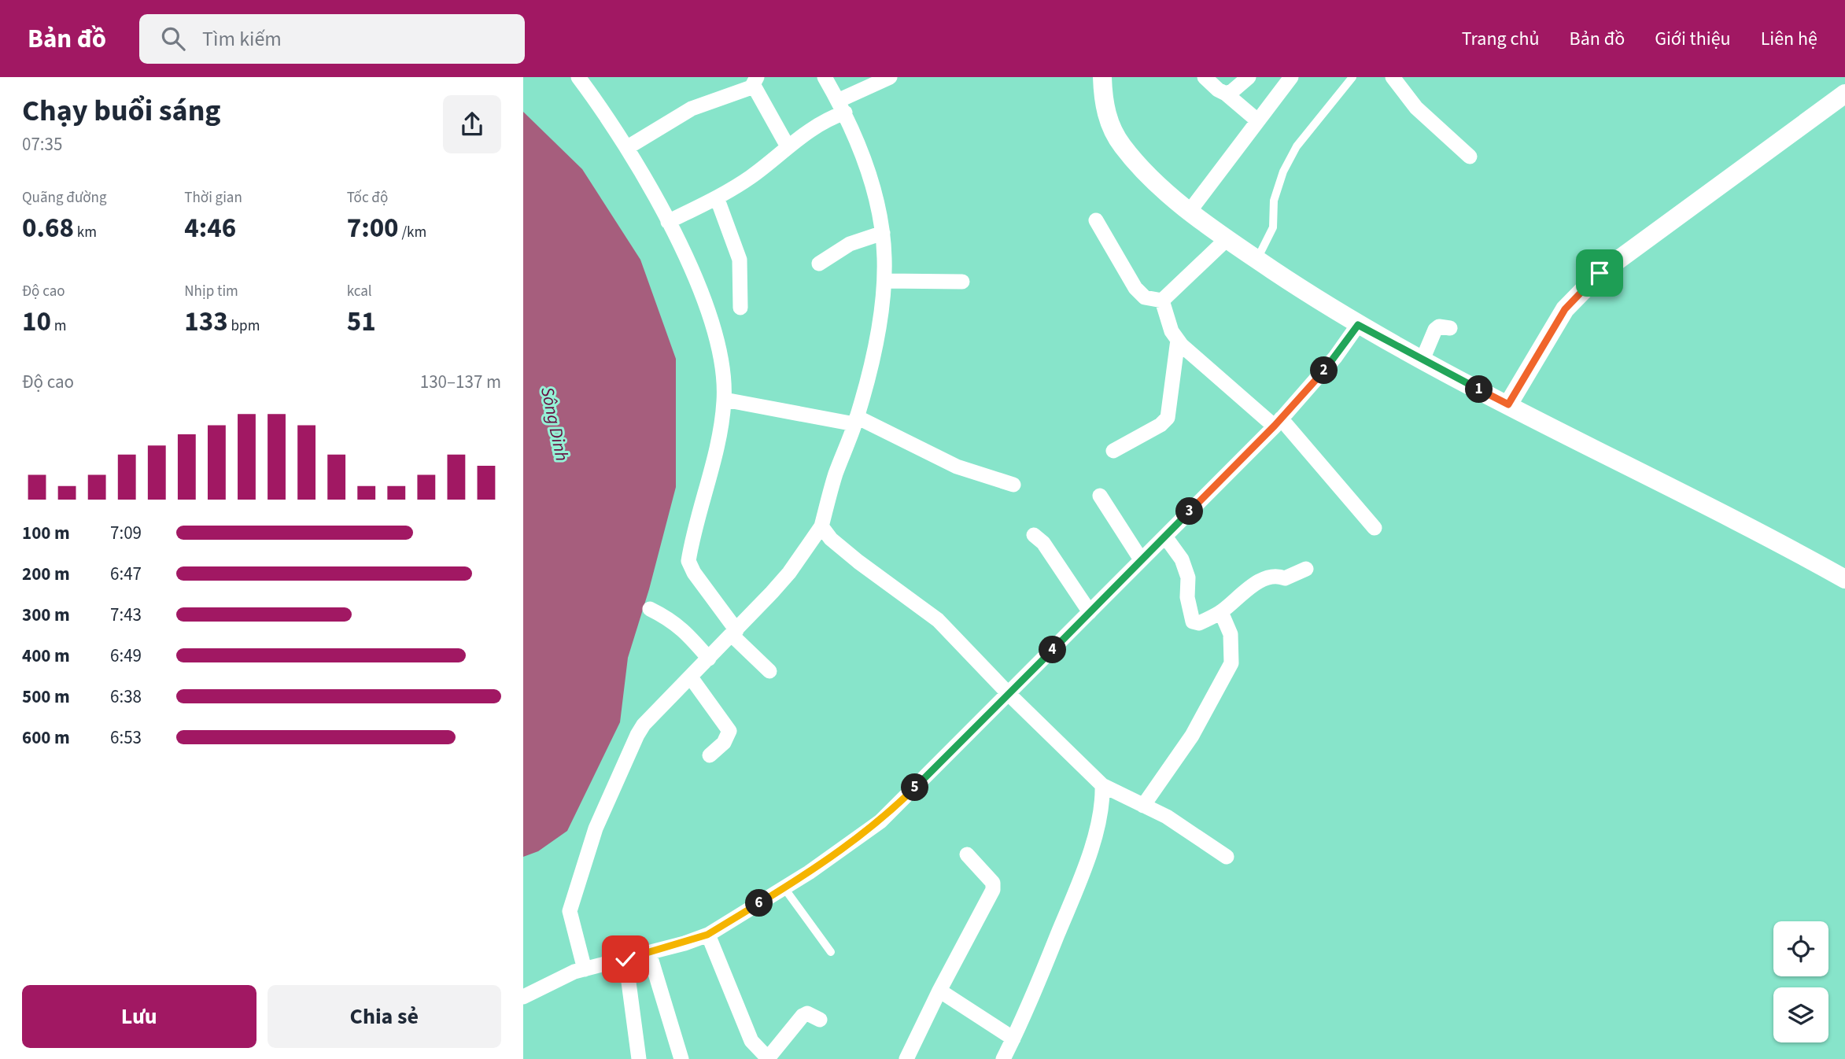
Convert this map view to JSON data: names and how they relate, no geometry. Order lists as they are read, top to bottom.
{
  "water": ["Sông Dinh"],
  "page": {
    "header": "Bản đồ",
    "search": "Tìm kiếm",
    "nav": [
      "Trang chủ",
      "Bản đồ",
      "Giới thiệu",
      "Liên hệ"
    ],
    "heading": ["Chạy buổi sáng", "07:35"],
    "stats": [
      ["Quãng đường", "0.68 km"],
      ["Thời gian", "4:46"],
      ["Tốc độ", "7:00 /km"],
      ["Độ cao", "10 m"],
      ["Nhịp tim", "133 bpm"],
      ["kcal", "51"]
    ],
    "pins": [
      "2",
      "1",
      "3",
      "4",
      "5",
      "6"
    ],
    "chart": ["Độ cao", "130–137 m"],
    "list": [
      {
        "name": "100 m",
        "note": "7:09"
      },
      {
        "name": "200 m",
        "note": "6:47"
      },
      {
        "name": "300 m",
        "note": "7:43"
      },
      {
        "name": "400 m",
        "note": "6:49"
      },
      {
        "name": "500 m",
        "note": "6:38"
      },
      {
        "name": "600 m",
        "note": "6:53"
      }
    ],
    "buttons": ["Lưu", "Chia sẻ"]
  }
}
